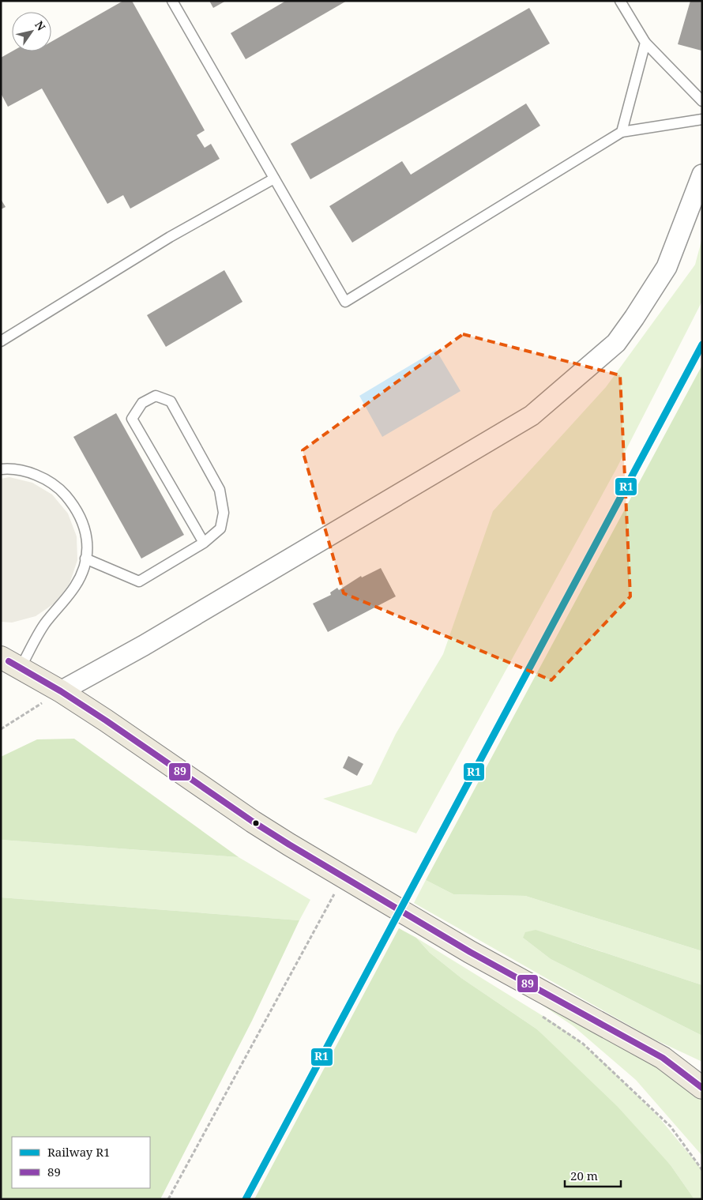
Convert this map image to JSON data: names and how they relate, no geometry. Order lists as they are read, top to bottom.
{
  "lines": ["rail line R1", "transit line 89"],
  "legend": ["Railway R1", "89"],
  "scale_bar": "20 m",
  "north": "top right"
}
